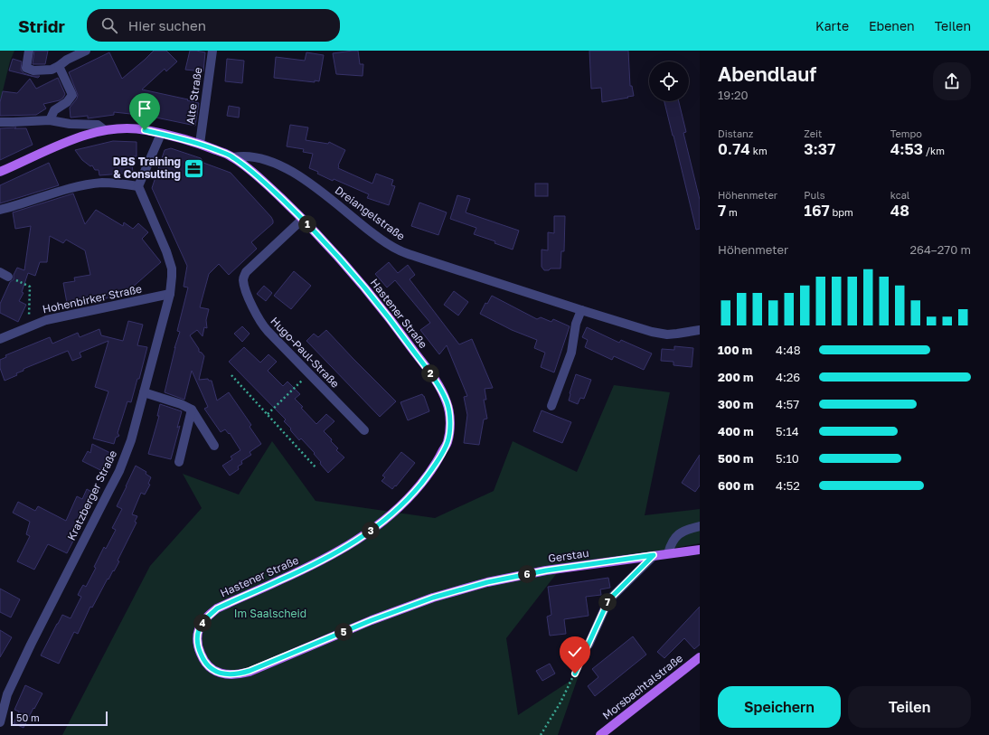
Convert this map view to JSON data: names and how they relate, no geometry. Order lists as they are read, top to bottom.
{
  "streets": {
    "main road": ["Hastener Straße", "Gerstau", "Morsbachtalstraße"],
    "street": [
      "Alte Straße",
      "Dreiangelstraße",
      "Hohenbirker Straße",
      "Hugo-Paul-Straße",
      "Kratzberger Straße"
    ]
  },
  "crossings": [
    ["Alte Straße", "Hastener Straße"],
    ["Dreiangelstraße", "Hastener Straße"],
    ["Hohenbirker Straße", "Kratzberger Straße"],
    ["Hastener Straße", "Hugo-Paul-Straße"],
    ["Hastener Straße", "Gerstau"]
  ],
  "parks": ["Im Saalscheid"],
  "places": {
    "office": ["DBS Training & Consulting"]
  },
  "scale_bar": "50 m",
  "page": {
    "header": "Stridr",
    "search": "Hier suchen",
    "nav": ["Karte", "Ebenen", "Teilen"],
    "heading": ["Abendlauf", "19:20"],
    "stats": [
      ["Distanz", "0.74 km"],
      ["Zeit", "3:37"],
      ["Tempo", "4:53 /km"],
      ["Höhenmeter", "7 m"],
      ["Puls", "167 bpm"],
      ["kcal", "48"]
    ],
    "pins": [
      "1",
      "2",
      "3",
      "6",
      "7",
      "4",
      "5"
    ],
    "chart": ["Höhenmeter", "264–270 m"],
    "list": [
      {
        "name": "100 m",
        "note": "4:48"
      },
      {
        "name": "200 m",
        "note": "4:26"
      },
      {
        "name": "300 m",
        "note": "4:57"
      },
      {
        "name": "400 m",
        "note": "5:14"
      },
      {
        "name": "500 m",
        "note": "5:10"
      },
      {
        "name": "600 m",
        "note": "4:52"
      }
    ],
    "buttons": ["Speichern", "Teilen"],
    "scale": "50 m"
  }
}
